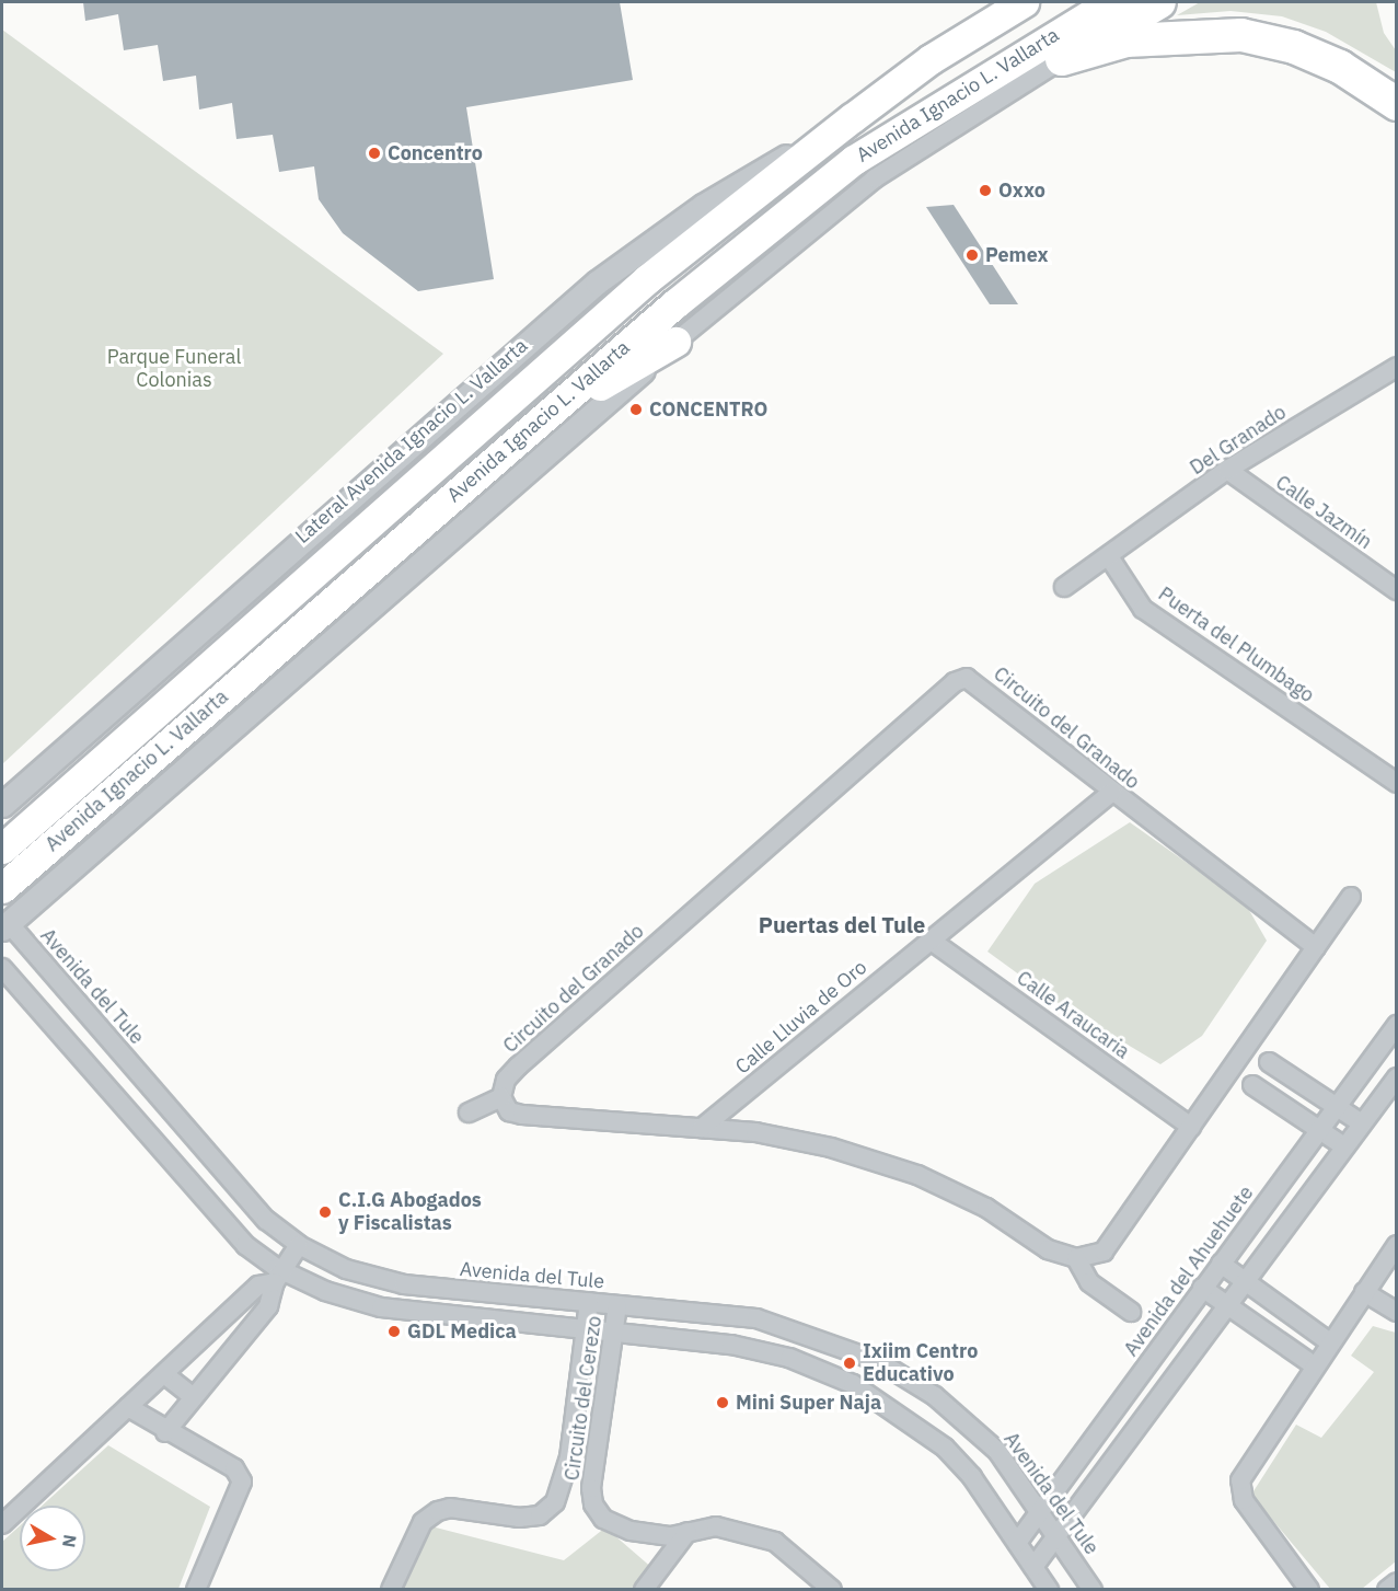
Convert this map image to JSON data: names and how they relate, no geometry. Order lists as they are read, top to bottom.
{
  "streets": {
    "highway": ["Avenida Ignacio L. Vallarta"],
    "street": [
      "Del Granado",
      "Lateral Avenida Ignacio L. Vallarta",
      "Calle Jazmín",
      "Puerta del Plumbago",
      "Circuito del Granado",
      "Avenida del Tule",
      "Calle Araucaria",
      "Calle Lluvia de Oro",
      "Avenida del Ahuehuete",
      "Circuito del Cerezo"
    ]
  },
  "crossings": [
    ["Avenida Ignacio L. Vallarta", "Lateral Avenida Ignacio L. Vallarta"],
    ["Del Granado", "Calle Jazmín"],
    ["Del Granado", "Puerta del Plumbago"],
    ["Circuito del Granado", "Calle Lluvia de Oro"],
    ["Avenida del Tule", "Avenida del Ahuehuete"],
    ["Avenida del Tule", "Circuito del Cerezo"],
    ["Calle Araucaria", "Calle Lluvia de Oro"]
  ],
  "districts": ["Puertas del Tule"],
  "parks": ["Parque Funeral Colonias"],
  "places": [
    "Concentro",
    "Oxxo",
    "Pemex",
    "CONCENTRO",
    "C.I.G Abogados y Fiscalistas",
    "GDL Medica",
    "Ixiim Centro Educativo",
    "Mini Super Naja"
  ],
  "north": "right"
}
